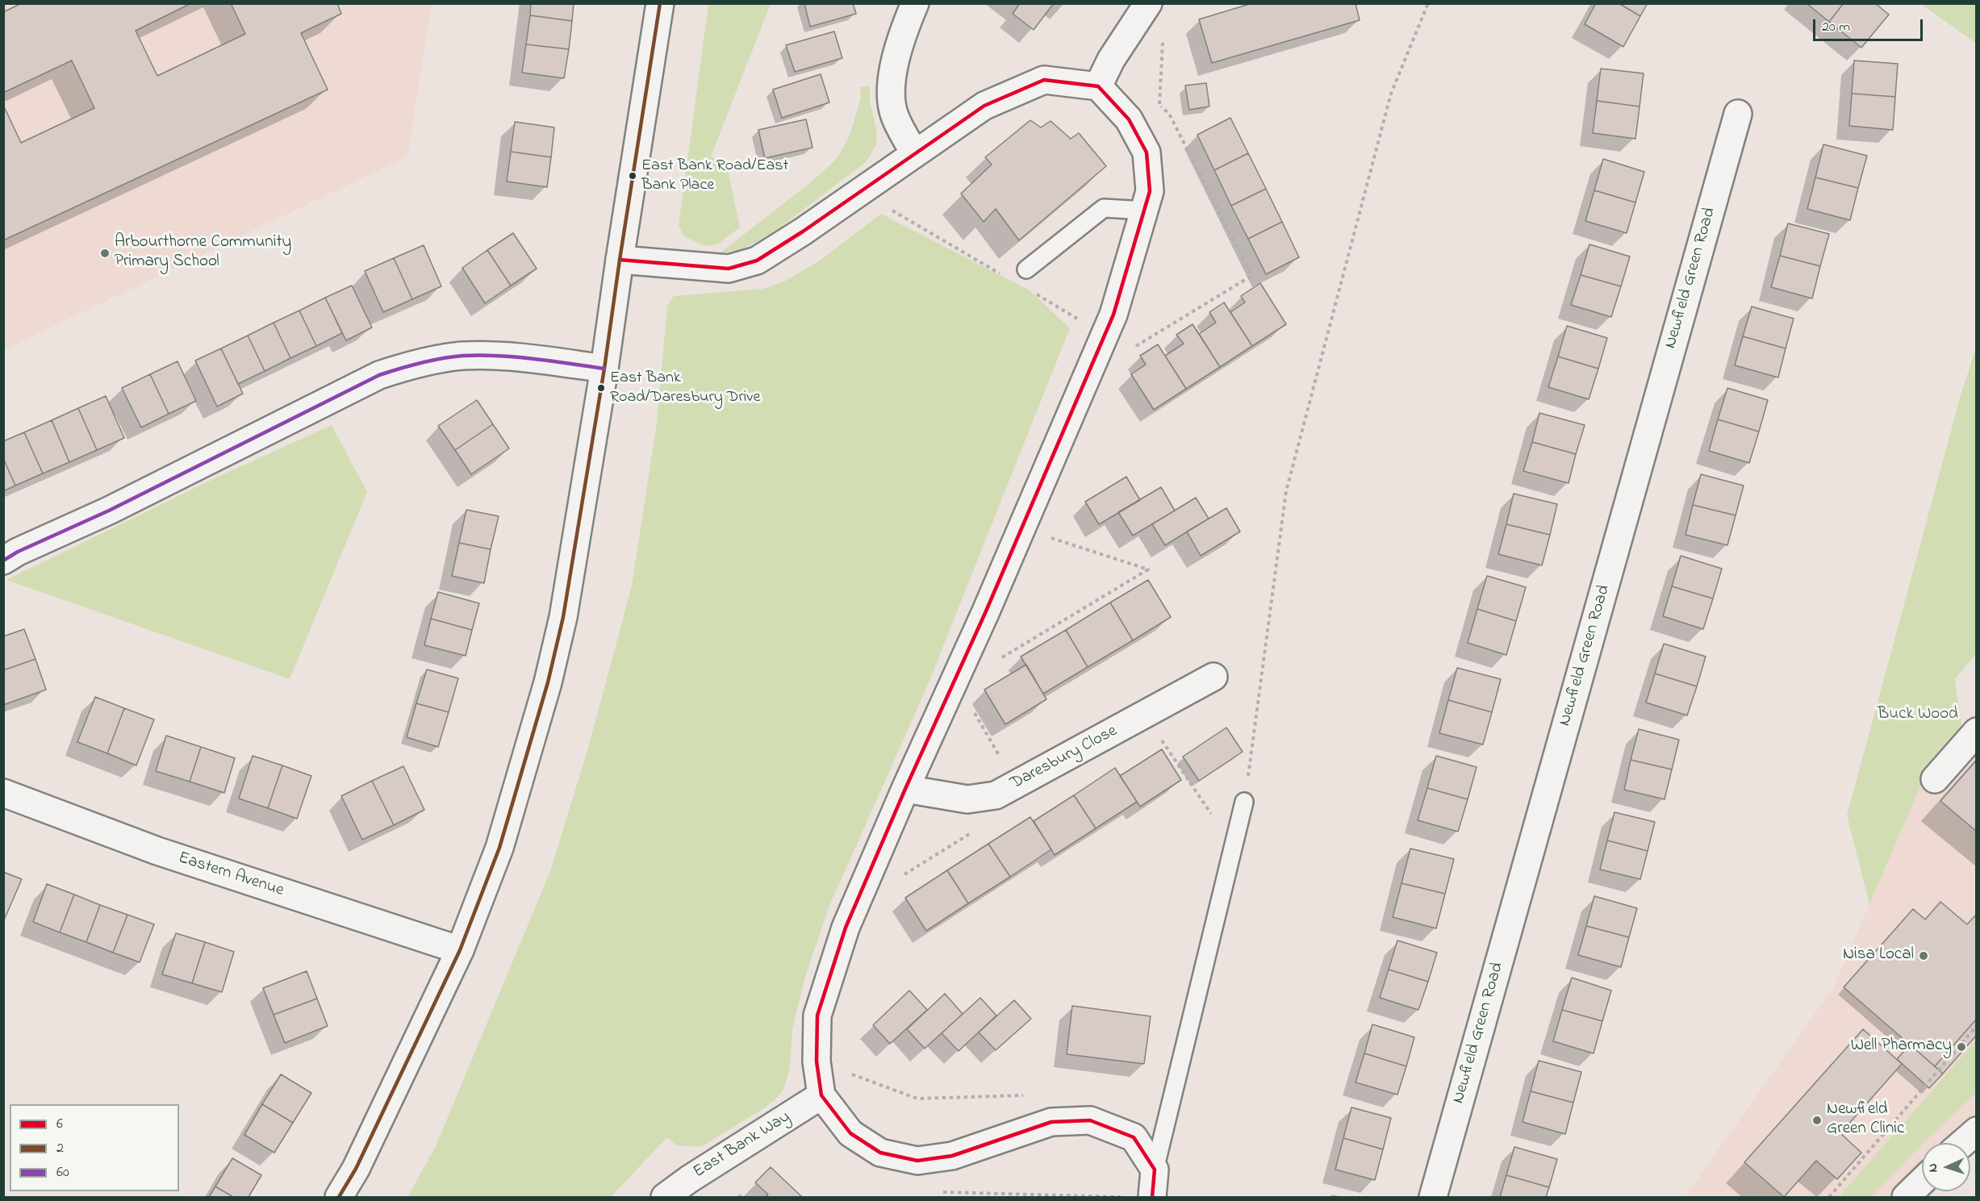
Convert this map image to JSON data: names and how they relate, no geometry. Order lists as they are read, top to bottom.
{
  "streets": {
    "street": [
      "Newfield Green Road",
      "Daresbury Close",
      "Eastern Avenue",
      "East Bank Way"
    ]
  },
  "parks": ["Buck Wood"],
  "places": [
    "East Bank Road/East Bank Place",
    "Arbourthorne Community Primary School",
    "East Bank Road/Daresbury Drive",
    "Nisa Local",
    "Well Pharmacy",
    "Newfield Green Clinic"
  ],
  "lines": ["transit line 2", "transit line 6", "transit line 60"],
  "legend": ["6", "2", "60"],
  "scale_bar": "20 m",
  "north": "left"
}
